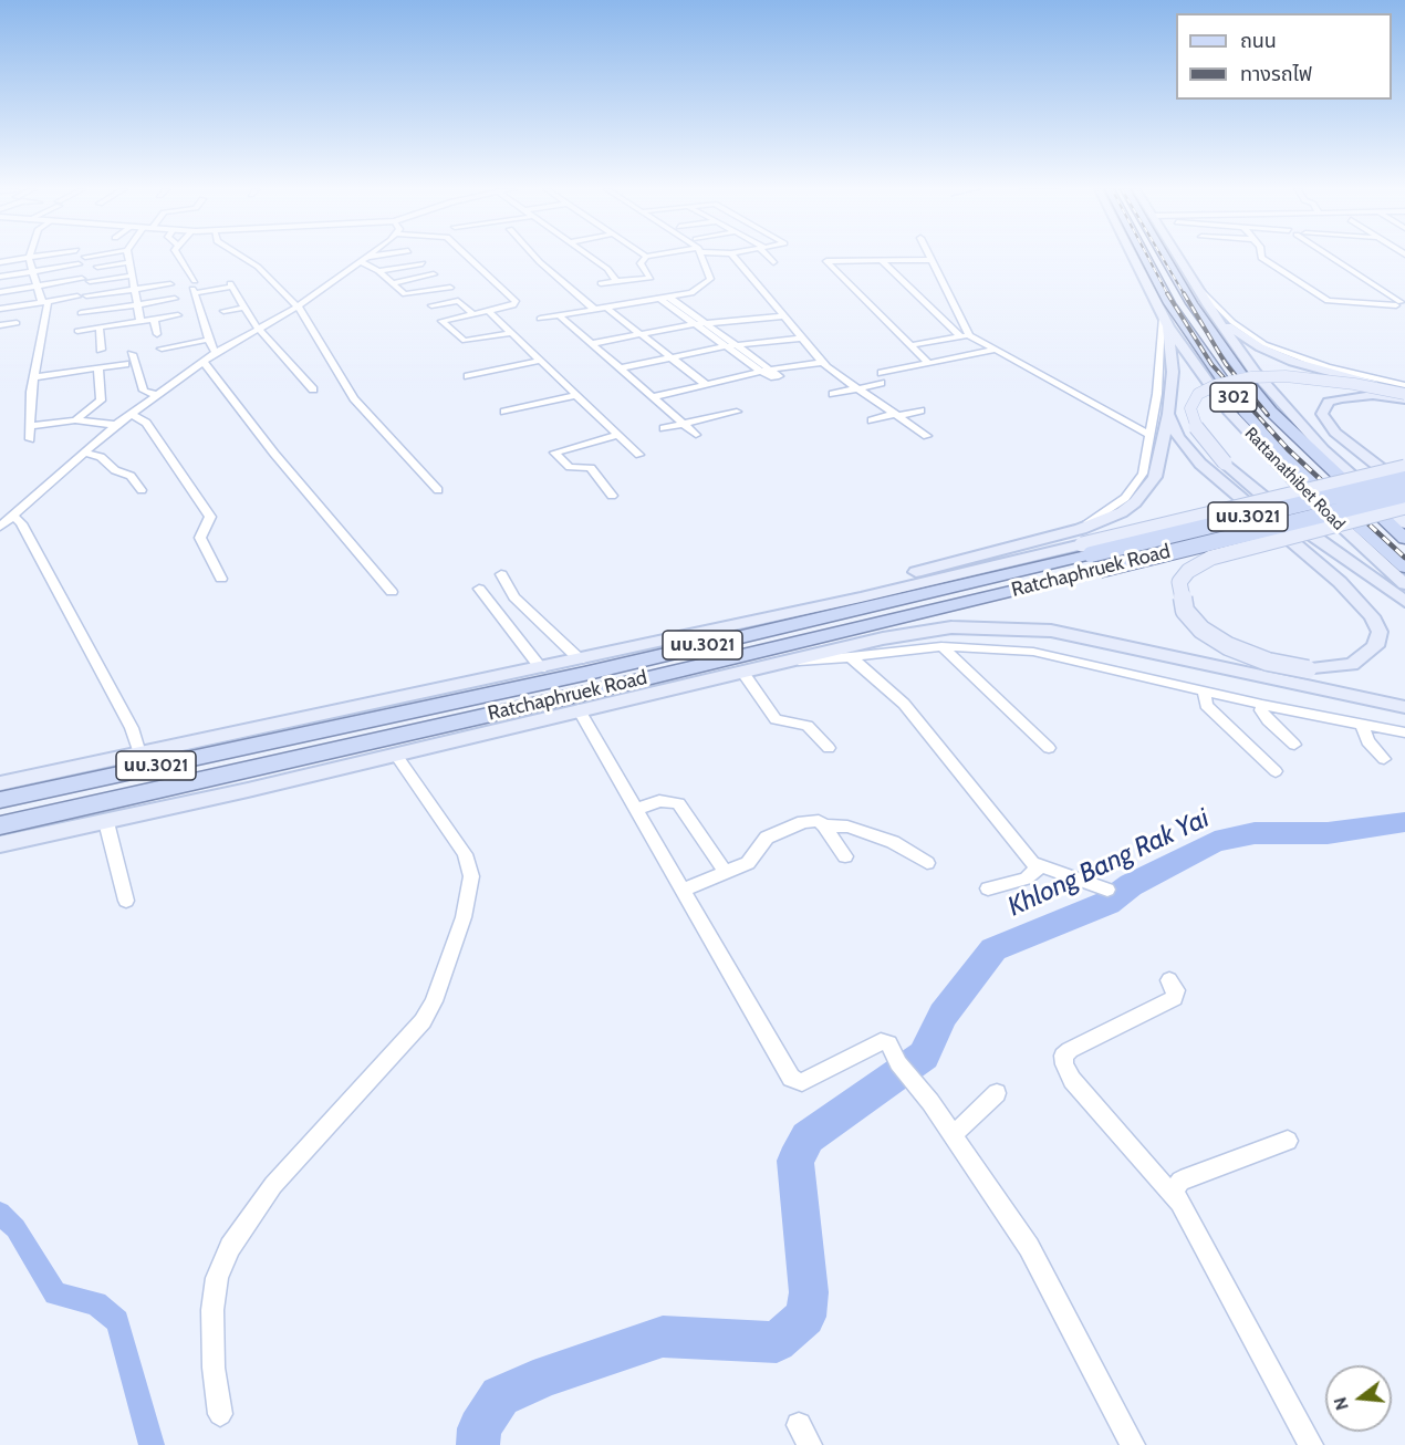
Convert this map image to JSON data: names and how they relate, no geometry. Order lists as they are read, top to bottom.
{
  "streets": {
    "main road": [
      "302",
      "Rattanathibet Road",
      "นบ.3021",
      "Ratchaphruek Road"
    ]
  },
  "crossings": [
    ["นบ.3021", "Ratchaphruek Road"]
  ],
  "water": ["Khlong Bang Rak Yai"],
  "legend": ["ถนน", "ทางรถไฟ"],
  "north": "left"
}
